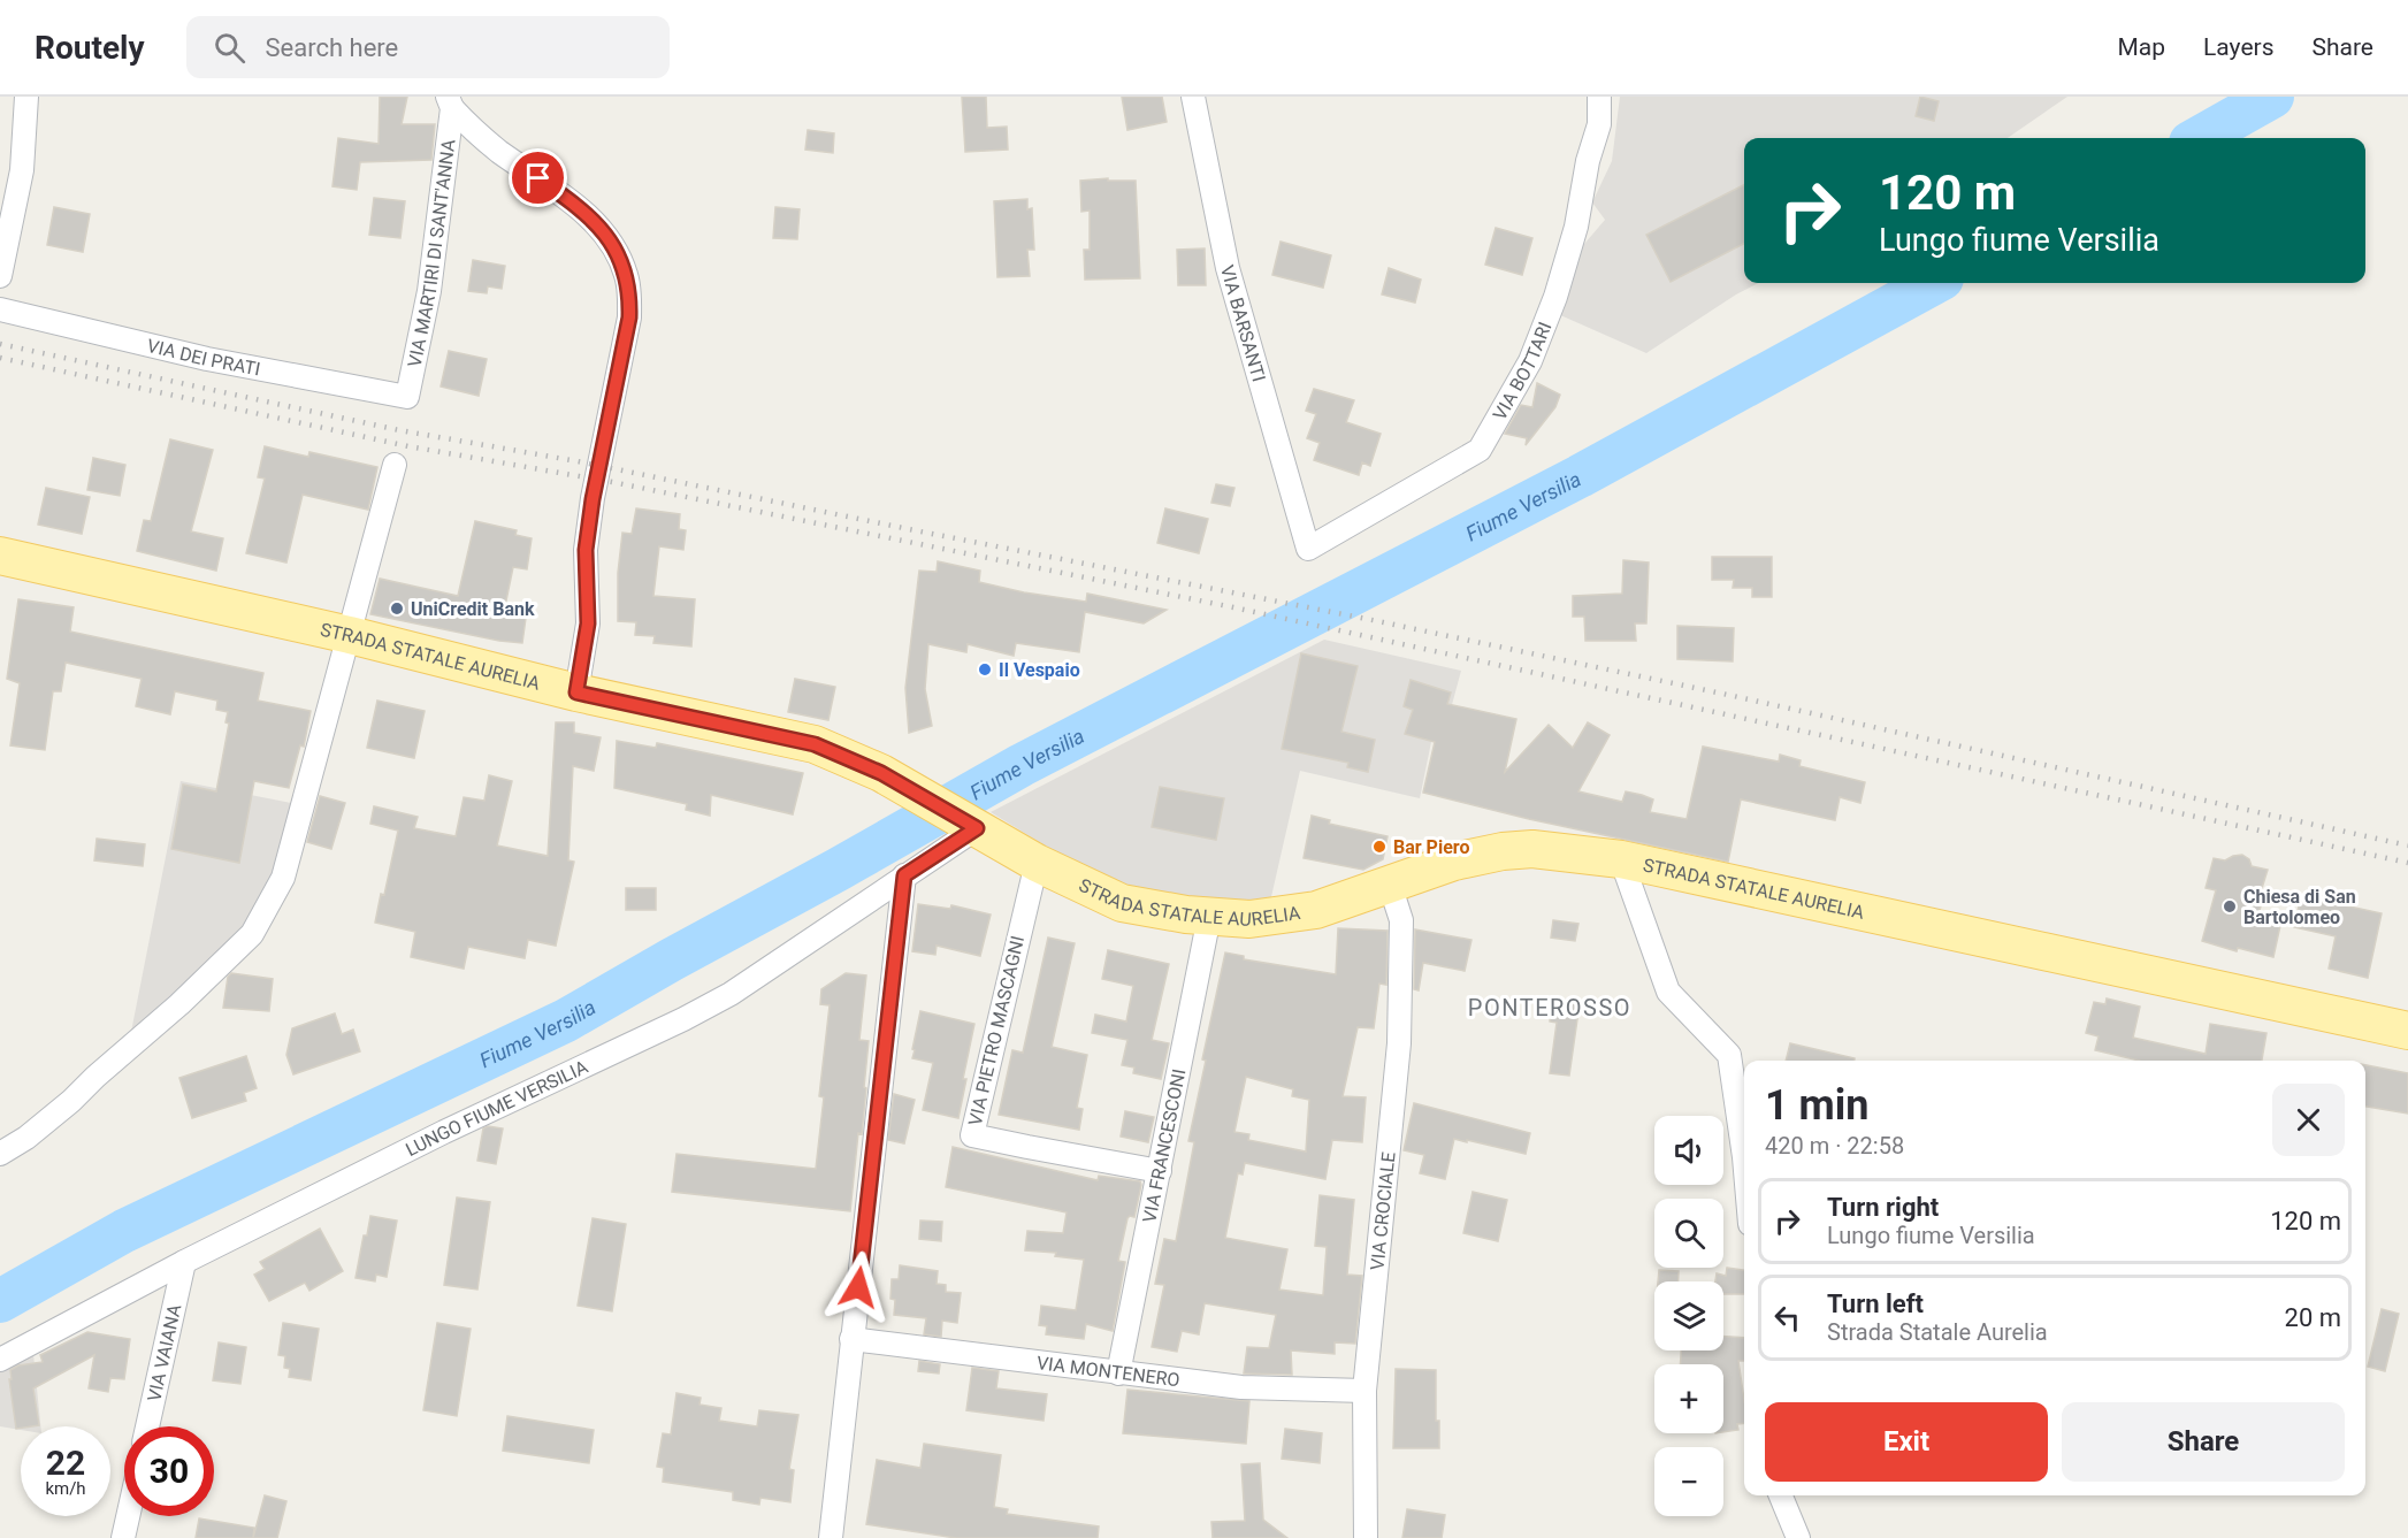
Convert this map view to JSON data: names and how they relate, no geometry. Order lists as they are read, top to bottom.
{
  "streets": {
    "main road": ["STRADA STATALE AURELIA"],
    "street": [
      "VIA MARTIRI DI SANT'ANNA",
      "VIA BARSANTI",
      "VIA DEI PRATI",
      "VIA BOTTARI",
      "VIA PIETRO MASCAGNI",
      "LUNGO FIUME VERSILIA",
      "VIA FRANCESCONI",
      "VIA CROCIALE",
      "VIA VAIANA",
      "VIA MONTENERO"
    ]
  },
  "crossings": [
    ["VIA MARTIRI DI SANT'ANNA", "VIA DEI PRATI"],
    ["VIA MARTIRI DI SANT'ANNA", "STRADA STATALE AURELIA"],
    ["VIA BARSANTI", "VIA BOTTARI"],
    ["STRADA STATALE AURELIA", "VIA PIETRO MASCAGNI"],
    ["STRADA STATALE AURELIA", "LUNGO FIUME VERSILIA"],
    ["STRADA STATALE AURELIA", "VIA FRANCESCONI"],
    ["STRADA STATALE AURELIA", "VIA CROCIALE"],
    ["VIA PIETRO MASCAGNI", "VIA FRANCESCONI"],
    ["LUNGO FIUME VERSILIA", "VIA VAIANA"],
    ["VIA FRANCESCONI", "VIA MONTENERO"],
    ["VIA CROCIALE", "VIA MONTENERO"]
  ],
  "districts": ["PONTEROSSO"],
  "water": ["Fiume Versilia"],
  "places": [
    "UniCredit Bank",
    "Il Vespaio",
    "Bar Piero",
    "Chiesa di San Bartolomeo"
  ],
  "page": {
    "header": "Routely",
    "search": "Search here",
    "nav": ["Map", "Layers", "Share"],
    "turn": ["120 m", "Lungo fiume Versilia"],
    "heading": ["1 min", "420 m · 22:58"],
    "map_buttons": ["+", "−"],
    "list": [
      {
        "name": "Turn right",
        "note": "Lungo fiume Versilia",
        "value": "120 m"
      },
      {
        "name": "Turn left",
        "note": "Strada Statale Aurelia",
        "value": "20 m"
      }
    ],
    "buttons": ["Exit", "Share"],
    "speed": "22 km/h",
    "limit": "30"
  }
}
